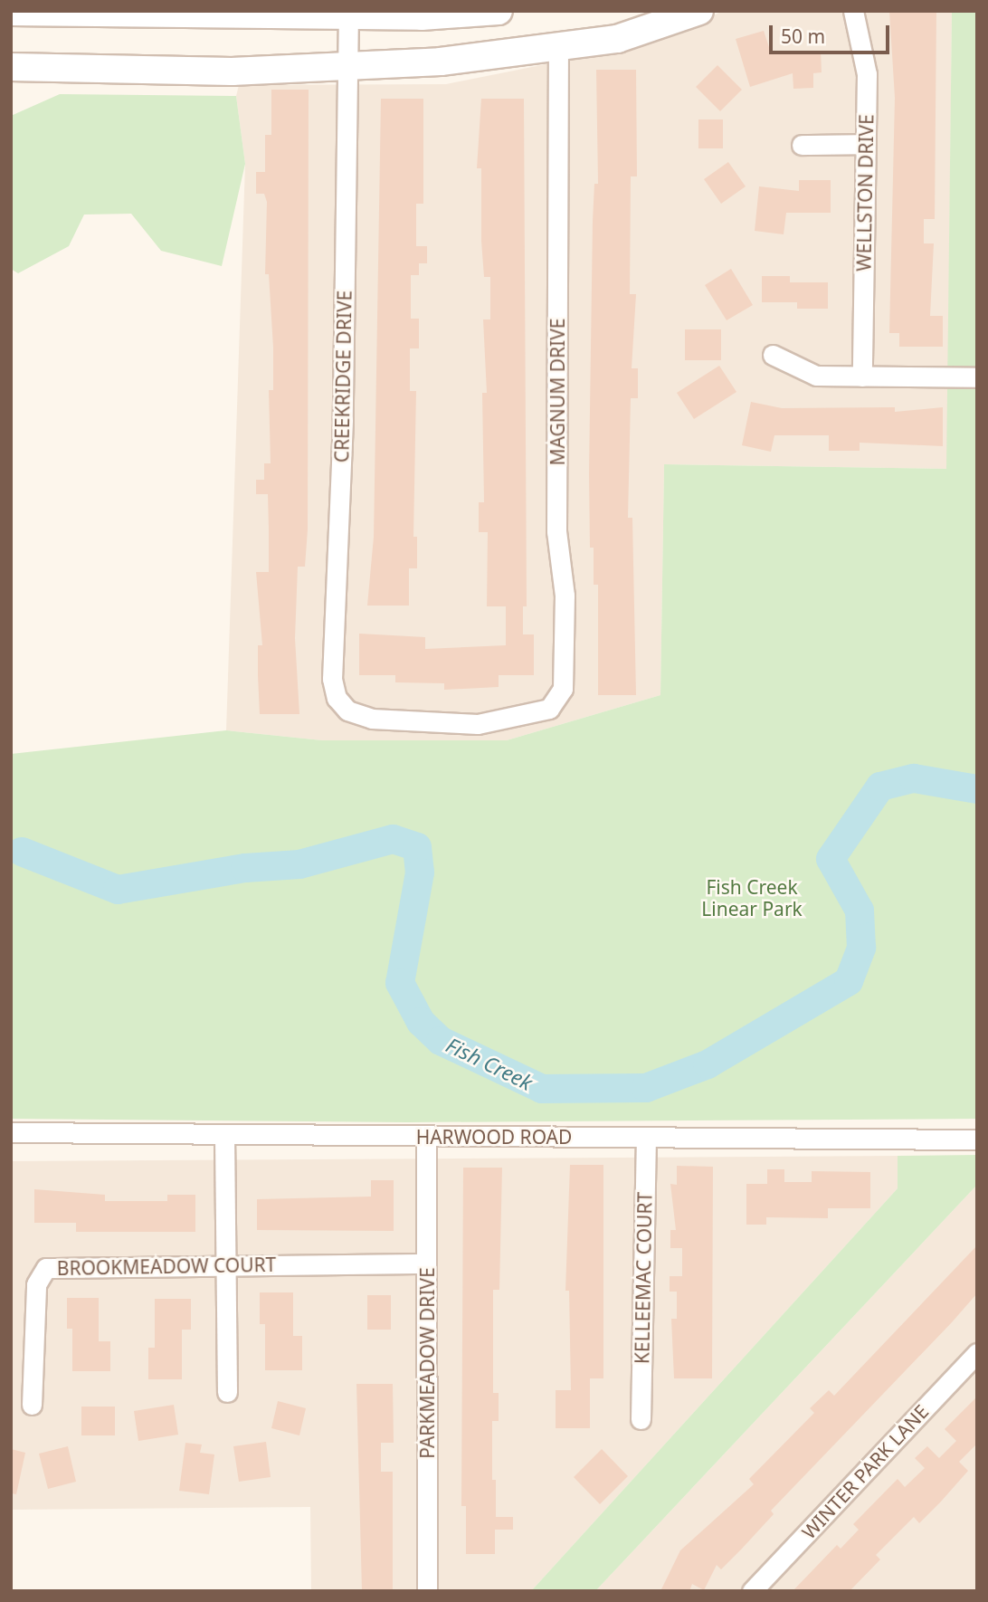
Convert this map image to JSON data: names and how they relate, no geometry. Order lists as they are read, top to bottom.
{
  "streets": {
    "street": [
      "WELLSTON DRIVE",
      "CREEKRIDGE DRIVE",
      "MAGNUM DRIVE",
      "HARWOOD ROAD",
      "BROOKMEADOW COURT",
      "KELLEEMAC COURT",
      "PARKMEADOW DRIVE",
      "WINTER PARK LANE"
    ]
  },
  "crossings": [
    ["CREEKRIDGE DRIVE", "MAGNUM DRIVE"],
    ["HARWOOD ROAD", "KELLEEMAC COURT"],
    ["HARWOOD ROAD", "PARKMEADOW DRIVE"],
    ["BROOKMEADOW COURT", "PARKMEADOW DRIVE"]
  ],
  "water": ["Fish Creek"],
  "parks": ["Fish Creek Linear Park"],
  "scale_bar": "50 m"
}
